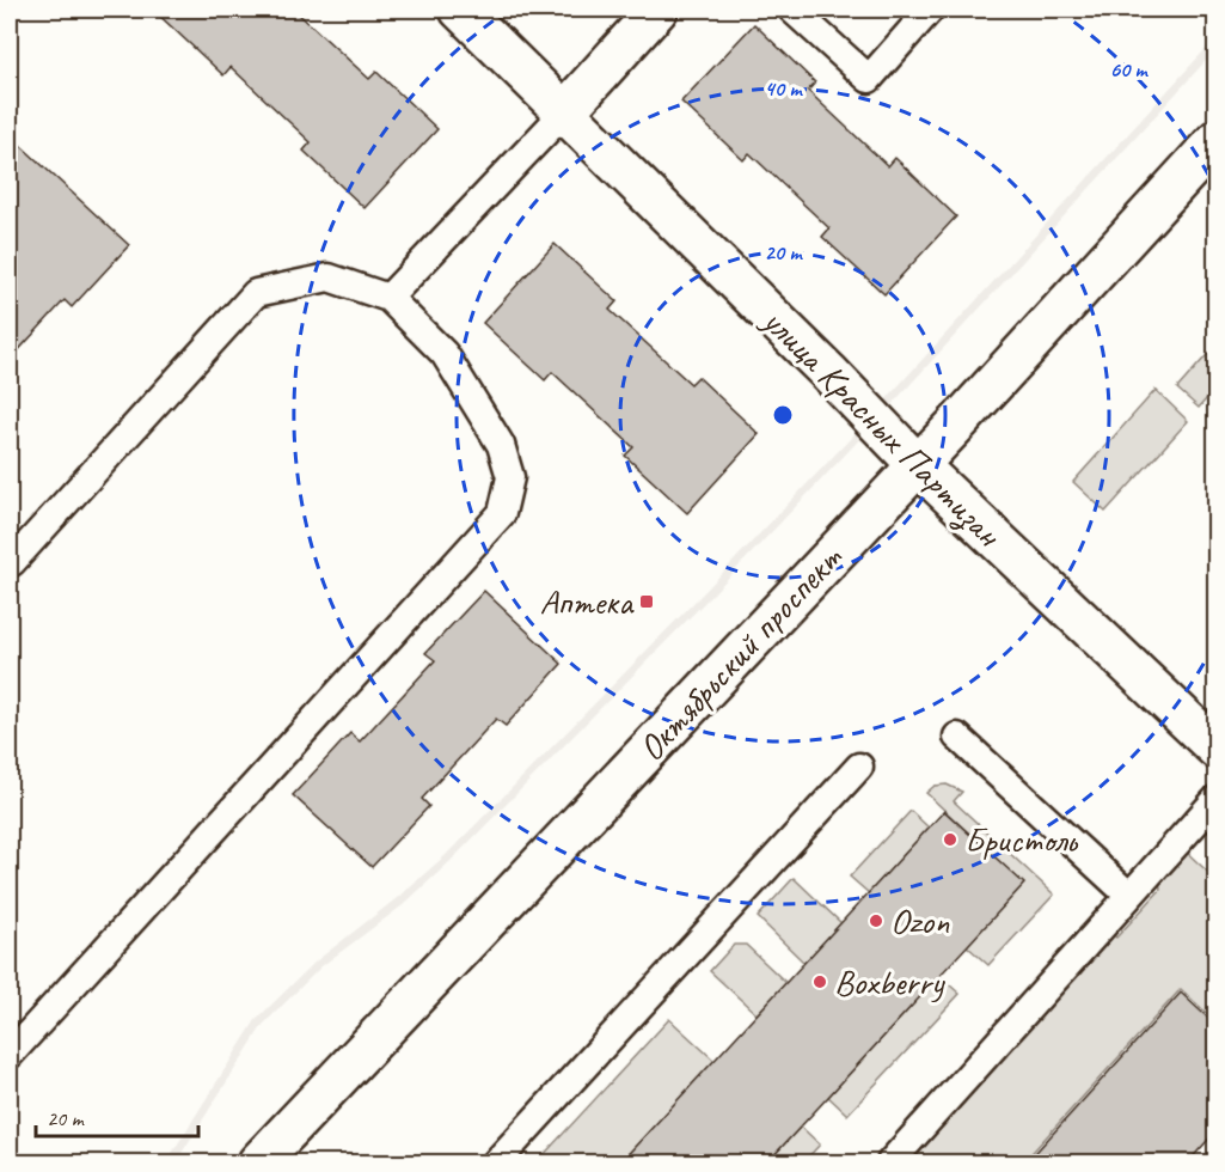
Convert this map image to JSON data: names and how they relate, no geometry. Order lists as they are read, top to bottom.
{
  "streets": {
    "main road": ["улица Красных Партизан", "Октябрьский проспект"]
  },
  "crossings": [
    ["улица Красных Партизан", "Октябрьский проспект"]
  ],
  "places": {
    "transit": ["Аптека"],
    "other": ["Бристоль", "Ozon", "Boxberry"]
  },
  "scale_bar": "20 m",
  "rings": ["60 m", "40 m", "20 m"]
}
